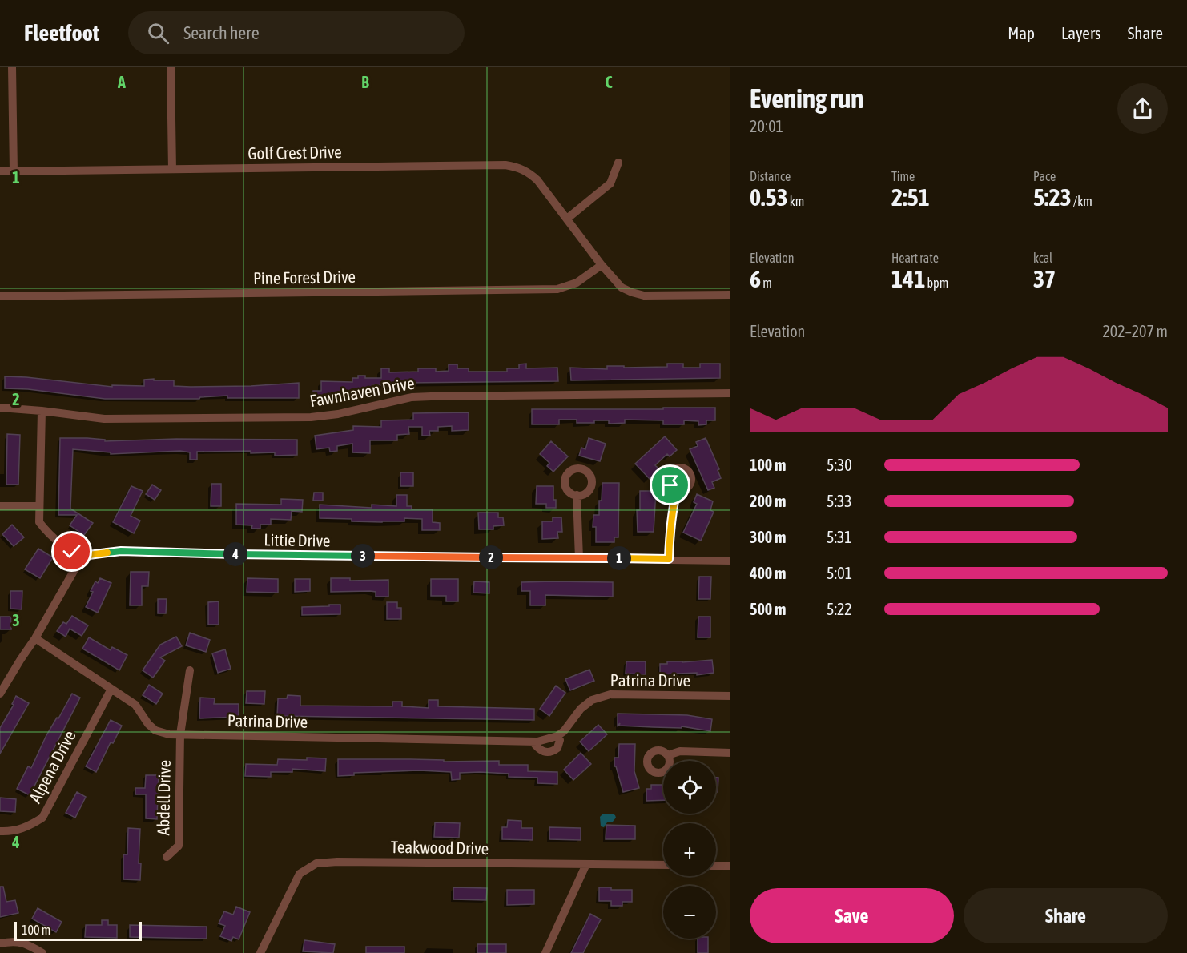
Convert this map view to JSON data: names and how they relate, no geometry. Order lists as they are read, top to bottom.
{
  "streets": {
    "street": [
      "Golf Crest Drive",
      "Pine Forest Drive",
      "Fawnhaven Drive",
      "Littie Drive",
      "Patrina Drive",
      "Alpena Drive",
      "Abdell Drive",
      "Teakwood Drive"
    ]
  },
  "crossings": [
    ["Golf Crest Drive", "Pine Forest Drive"],
    ["Patrina Drive", "Alpena Drive"],
    ["Patrina Drive", "Abdell Drive"]
  ],
  "scale_bar": "100 m",
  "page": {
    "header": "Fleetfoot",
    "search": "Search here",
    "nav": ["Map", "Layers", "Share"],
    "heading": ["Evening run", "20:01"],
    "stats": [
      ["Distance", "0.53 km"],
      ["Time", "2:51"],
      ["Pace", "5:23 /km"],
      ["Elevation", "6 m"],
      ["Heart rate", "141 bpm"],
      ["kcal", "37"]
    ],
    "chart": ["Elevation", "202–207 m"],
    "list": [
      {
        "name": "100 m",
        "note": "5:30"
      },
      {
        "name": "200 m",
        "note": "5:33"
      },
      {
        "name": "300 m",
        "note": "5:31"
      },
      {
        "name": "400 m",
        "note": "5:01"
      },
      {
        "name": "500 m",
        "note": "5:22"
      }
    ],
    "pins": [
      "4",
      "3",
      "2",
      "1"
    ],
    "map_buttons": ["+", "−"],
    "buttons": ["Save", "Share"],
    "scale": "100 m"
  },
  "grid": {
    "columns": ["A", "B", "C"],
    "rows": [
      "1",
      "2",
      "3",
      "4"
    ]
  }
}
